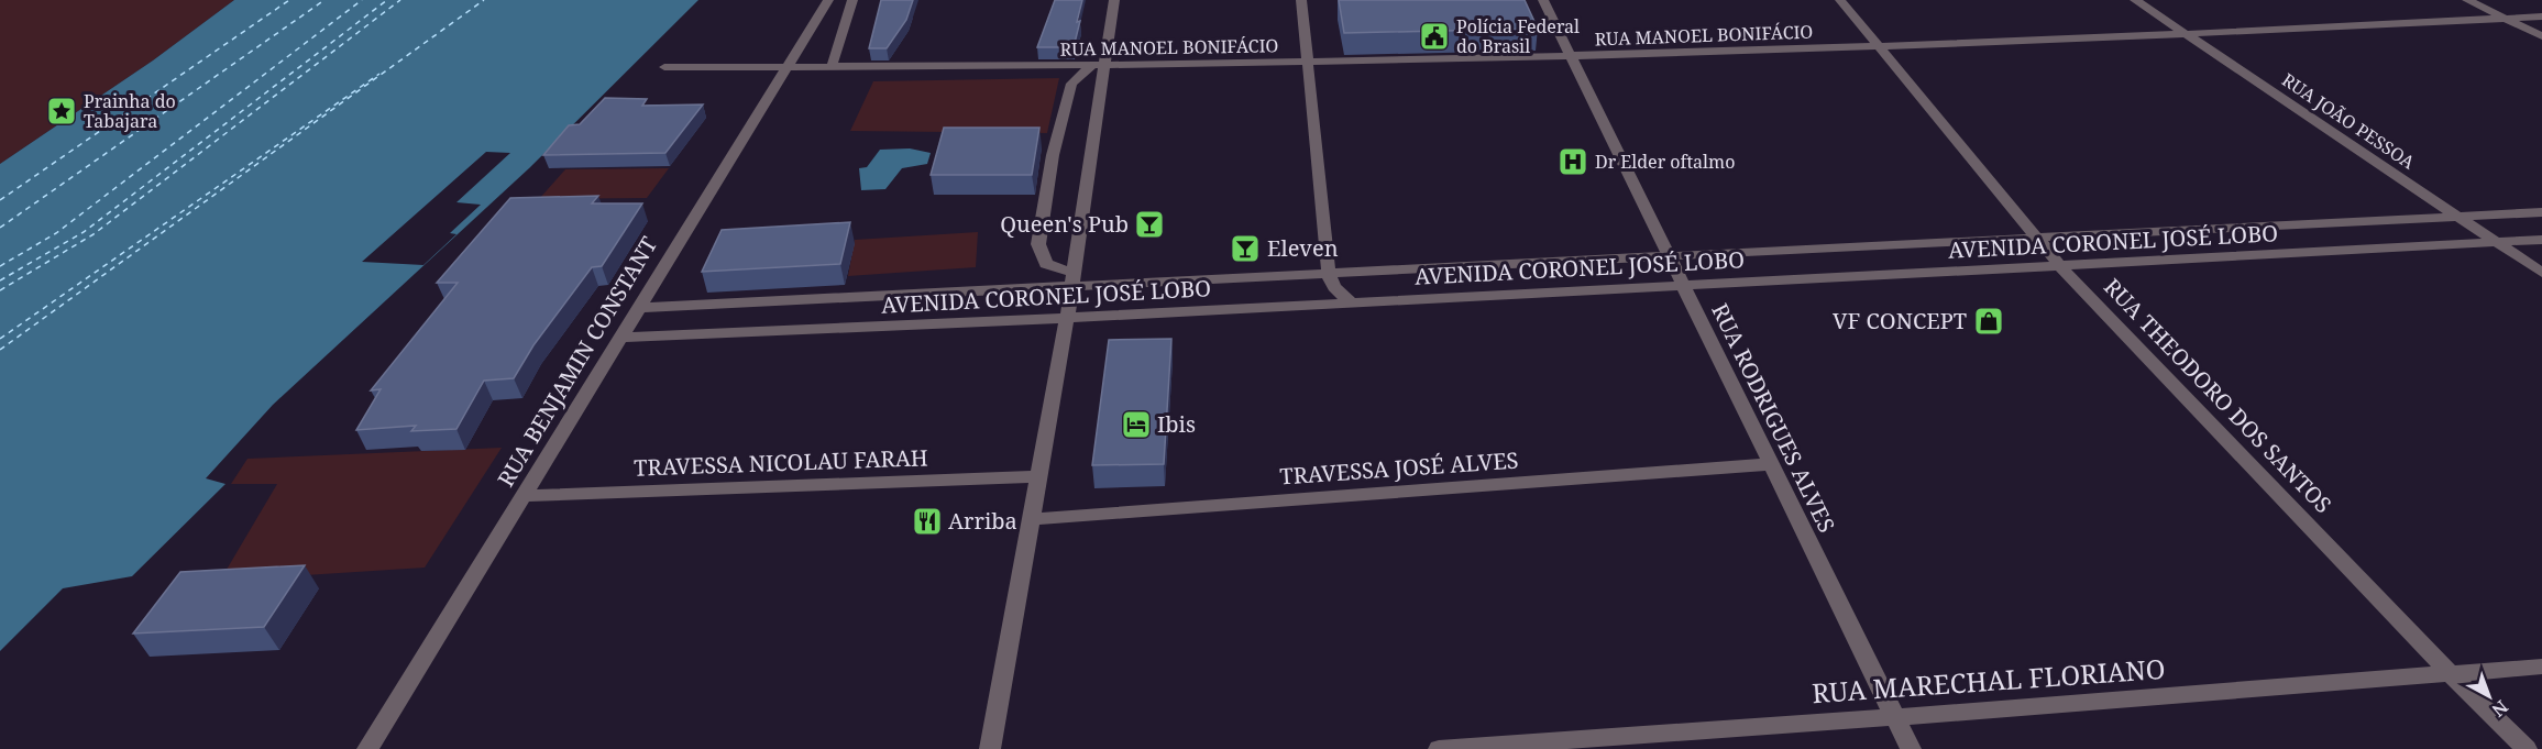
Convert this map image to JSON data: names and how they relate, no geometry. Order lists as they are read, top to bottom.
{
  "streets": {
    "street": [
      "RUA MANOEL BONIFÁCIO",
      "RUA JOÃO PESSOA",
      "AVENIDA CORONEL JOSÉ LOBO",
      "RUA BENJAMIN CONSTANT",
      "RUA THEODORO DOS SANTOS",
      "RUA RODRIGUES ALVES",
      "TRAVESSA NICOLAU FARAH",
      "TRAVESSA JOSÉ ALVES",
      "RUA MARECHAL FLORIANO"
    ]
  },
  "crossings": [
    ["RUA MANOEL BONIFÁCIO", "RUA JOÃO PESSOA"],
    ["RUA MANOEL BONIFÁCIO", "RUA BENJAMIN CONSTANT"],
    ["RUA MANOEL BONIFÁCIO", "RUA THEODORO DOS SANTOS"],
    ["RUA MANOEL BONIFÁCIO", "RUA RODRIGUES ALVES"],
    ["RUA JOÃO PESSOA", "AVENIDA CORONEL JOSÉ LOBO"],
    ["AVENIDA CORONEL JOSÉ LOBO", "RUA BENJAMIN CONSTANT"],
    ["AVENIDA CORONEL JOSÉ LOBO", "RUA THEODORO DOS SANTOS"],
    ["AVENIDA CORONEL JOSÉ LOBO", "RUA RODRIGUES ALVES"],
    ["RUA BENJAMIN CONSTANT", "TRAVESSA NICOLAU FARAH"],
    ["RUA THEODORO DOS SANTOS", "RUA MARECHAL FLORIANO"],
    ["RUA RODRIGUES ALVES", "TRAVESSA JOSÉ ALVES"],
    ["RUA RODRIGUES ALVES", "RUA MARECHAL FLORIANO"]
  ],
  "places": {
    "public building": ["Polícia Federal do Brasil"],
    "place": ["Prainha do Tabajara"],
    "hospital": ["Dr Elder oftalmo"],
    "bar": ["Queen's Pub", "Eleven"],
    "shop": ["VF CONCEPT"],
    "hotel": ["Ibis"],
    "restaurant": ["Arriba"]
  },
  "north": "bottom right"
}
